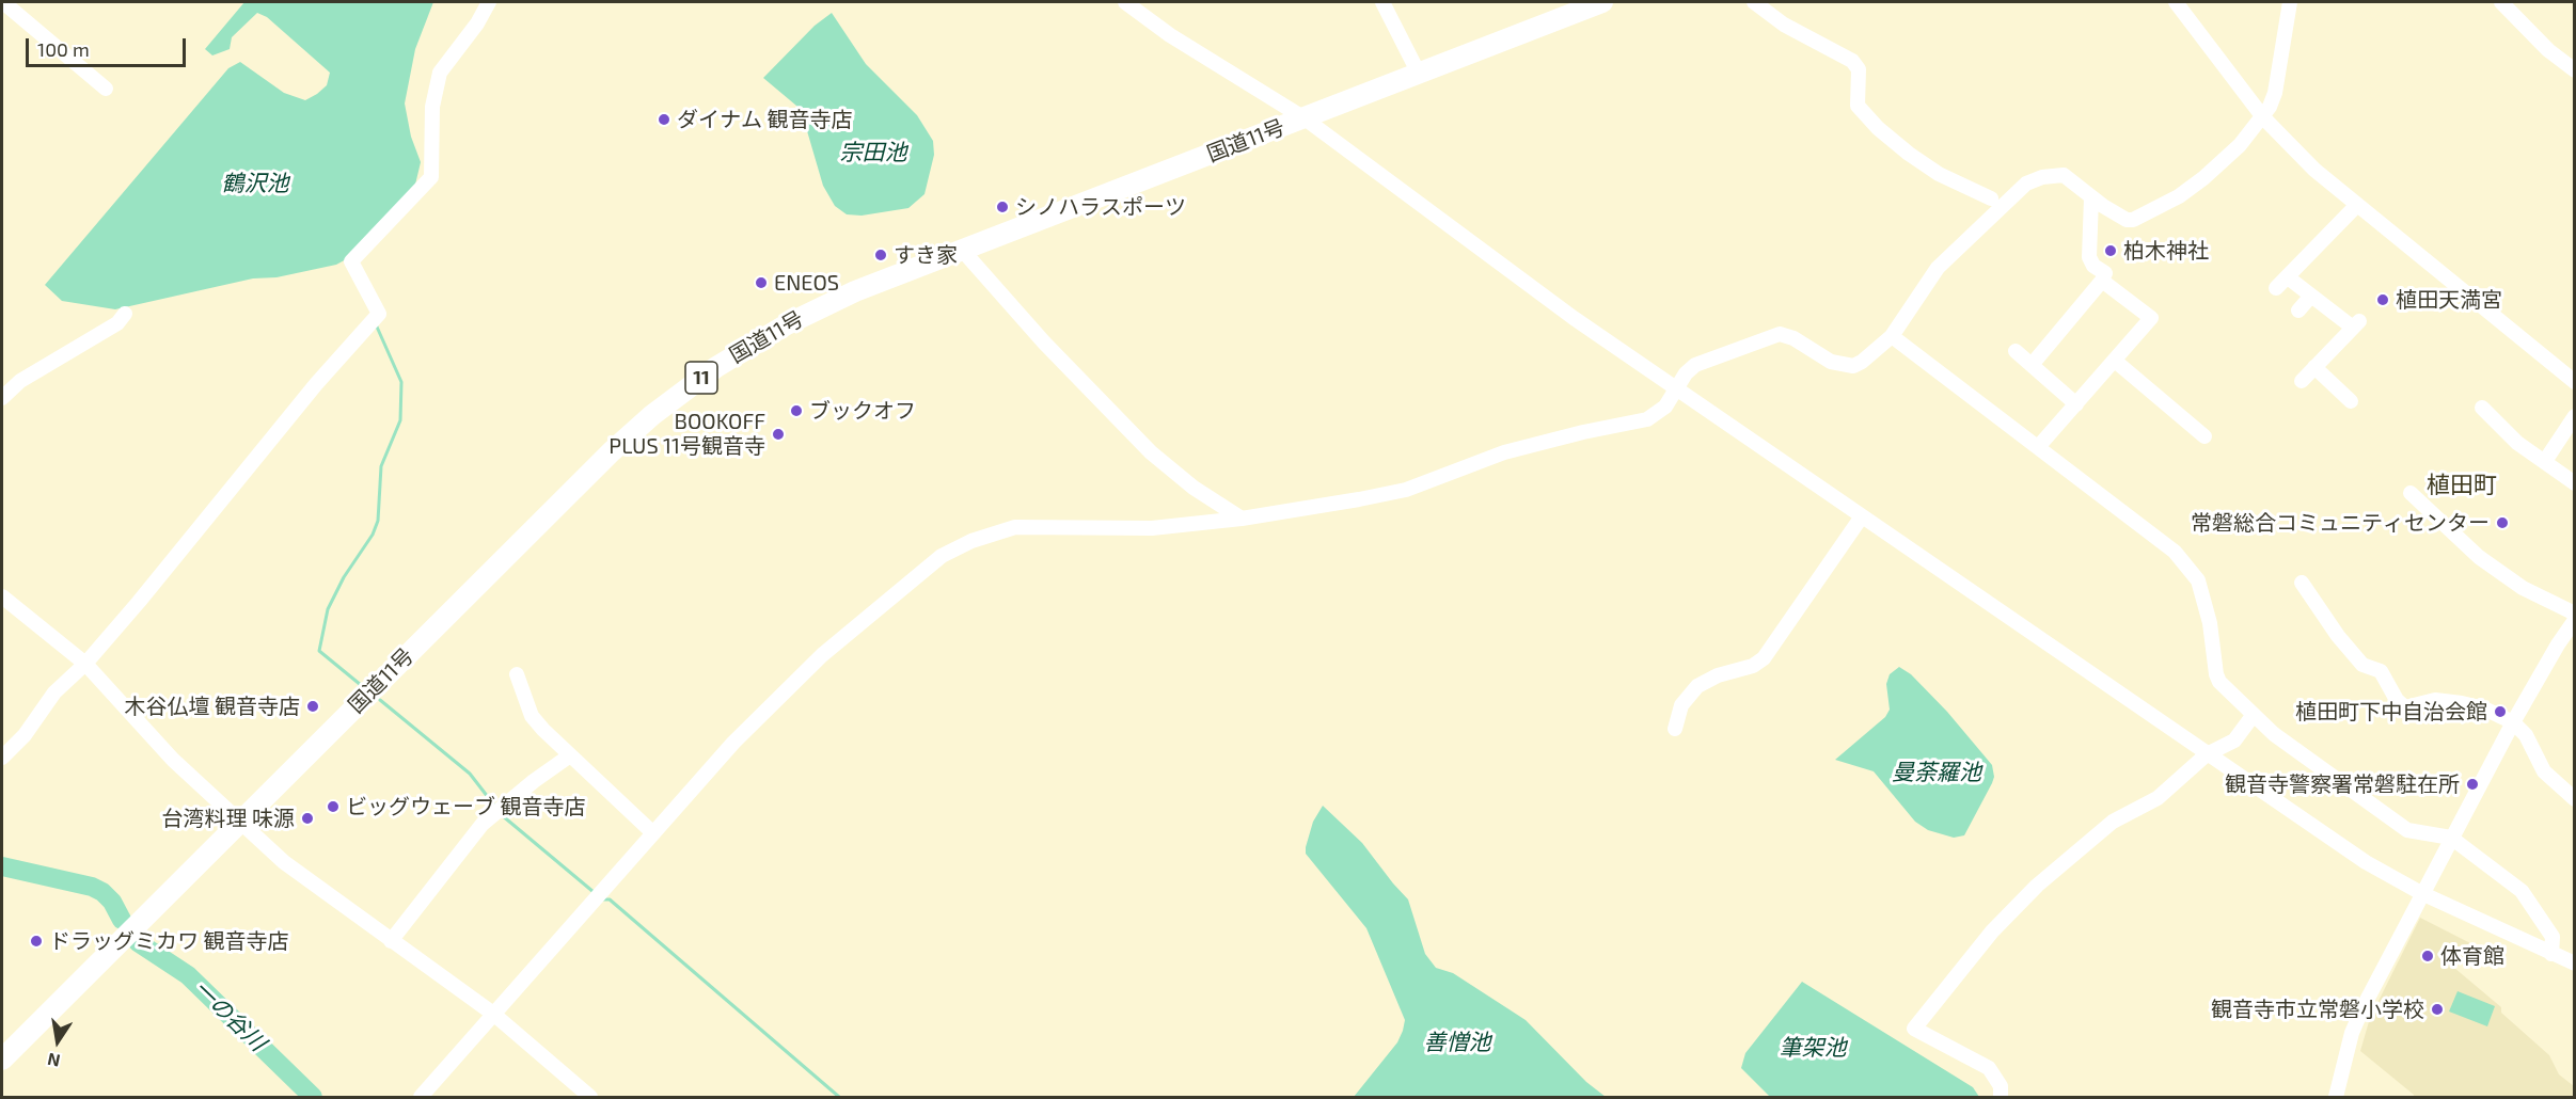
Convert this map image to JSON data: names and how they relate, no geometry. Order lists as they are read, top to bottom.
{
  "streets": {
    "highway": ["国道11号", "11"]
  },
  "districts": ["植田町"],
  "water": [
    "宗田池",
    "鶴沢池",
    "曼荼羅池",
    "一の谷川",
    "善憎池",
    "筆架池"
  ],
  "places": [
    "ダイナム 観音寺店",
    "シノハラスポーツ",
    "柏木神社",
    "すき家",
    "ENEOS",
    "植田天満宮",
    "ブックオフ",
    "BOOKOFF PLUS 11号観音寺",
    "常磐総合コミュニティセンター",
    "木谷仏壇 観音寺店",
    "植田町下中自治会館",
    "観音寺警察署常磐駐在所",
    "ビッグウェーブ 観音寺店",
    "台湾料理 味源",
    "ドラッグミカワ 観音寺店",
    "体育館",
    "観音寺市立常磐小学校"
  ],
  "scale_bar": "100 m",
  "north": "bottom"
}
